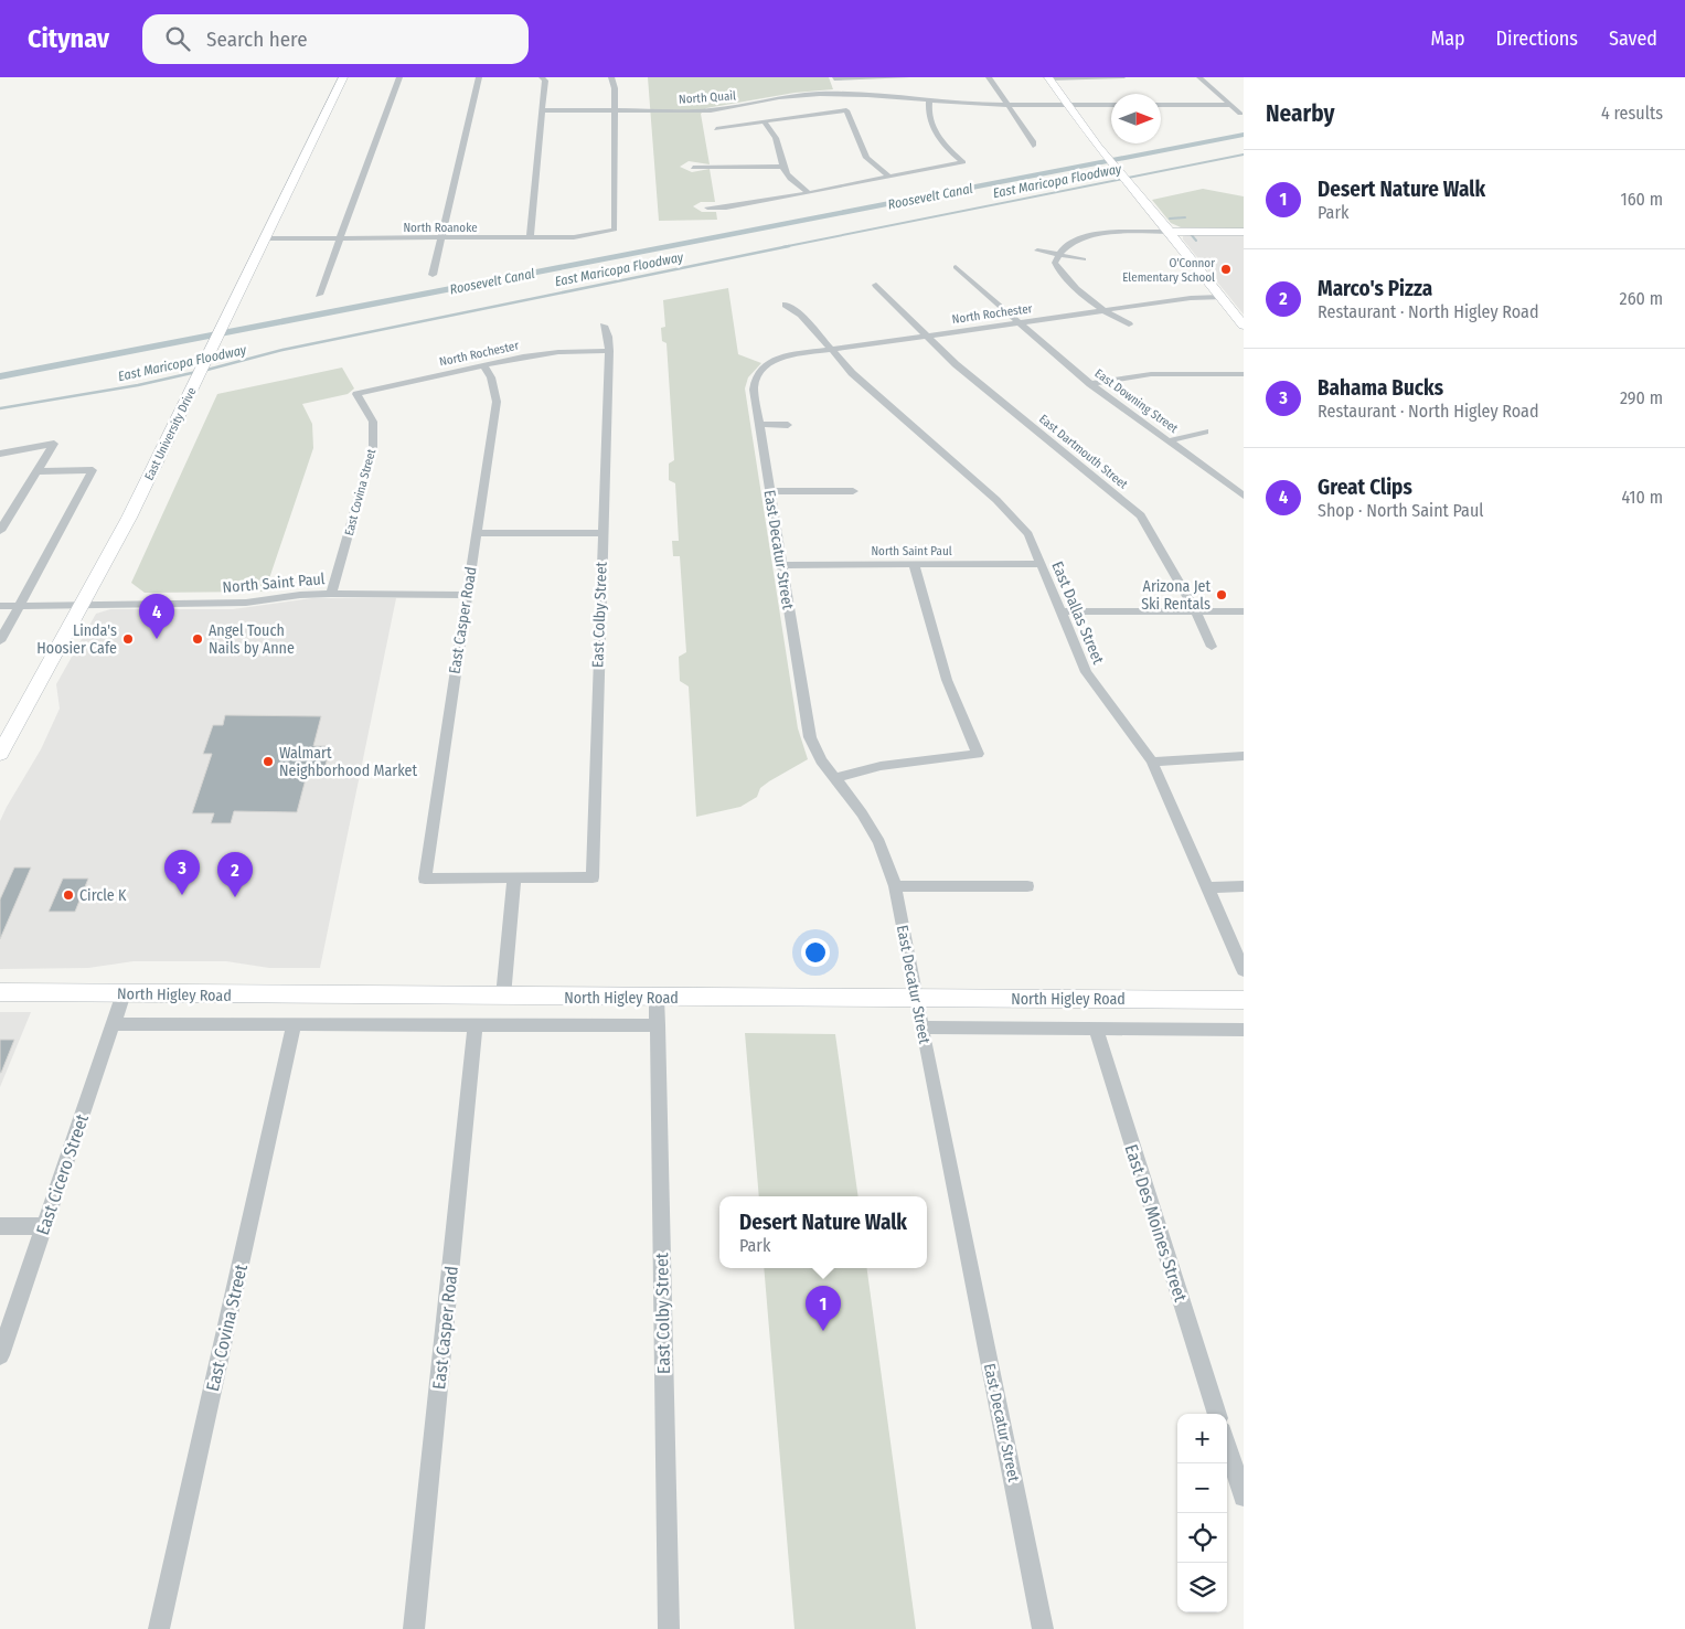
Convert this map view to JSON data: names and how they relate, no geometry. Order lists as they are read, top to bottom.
{
  "streets": {
    "main road": ["East University Drive", "North Higley Road"],
    "street": [
      "North Quail",
      "North Roanoke",
      "North Rochester",
      "East Downing Street",
      "East Dartmouth Street",
      "East Covina Street",
      "East Decatur Street",
      "North Saint Paul",
      "East Dallas Street",
      "East Colby Street",
      "East Casper Road",
      "East Cicero Street",
      "East Des Moines Street"
    ]
  },
  "crossings": [
    ["North Quail", "North Roanoke"],
    ["North Roanoke", "East University Drive"],
    ["North Rochester", "East Downing Street"],
    ["North Rochester", "East Dartmouth Street"],
    ["North Rochester", "East Covina Street"],
    ["North Rochester", "East Decatur Street"],
    ["North Rochester", "East Dallas Street"],
    ["North Rochester", "East Colby Street"],
    ["North Rochester", "East Casper Road"],
    ["East University Drive", "North Saint Paul"],
    ["East Covina Street", "North Saint Paul"],
    ["East Covina Street", "North Higley Road"],
    ["East Decatur Street", "North Saint Paul"],
    ["East Decatur Street", "North Higley Road"],
    ["North Saint Paul", "East Dallas Street"],
    ["North Saint Paul", "East Casper Road"],
    ["East Colby Street", "East Casper Road"],
    ["East Colby Street", "North Higley Road"],
    ["East Casper Road", "North Higley Road"],
    ["North Higley Road", "East Cicero Street"],
    ["North Higley Road", "East Des Moines Street"]
  ],
  "water": ["East Maricopa Floodway", "Roosevelt Canal"],
  "places": [
    "O'Connor Elementary School",
    "Arizona Jet Ski Rentals",
    "Linda's Hoosier Cafe",
    "Angel Touch Nails by Anne",
    "Walmart Neighborhood Market",
    "Circle K"
  ],
  "north": "right",
  "page": {
    "header": "Citynav",
    "search": "Search here",
    "nav": ["Map", "Directions", "Saved"],
    "heading": ["Nearby", "4 results"],
    "list": [
      {
        "mark": "1",
        "name": "Desert Nature Walk",
        "note": "Park",
        "value": "160 m"
      },
      {
        "mark": "2",
        "name": "Marco's Pizza",
        "note": "Restaurant · North Higley Road",
        "value": "260 m"
      },
      {
        "mark": "3",
        "name": "Bahama Bucks",
        "note": "Restaurant · North Higley Road",
        "value": "290 m"
      },
      {
        "mark": "4",
        "name": "Great Clips",
        "note": "Shop · North Saint Paul",
        "value": "410 m"
      }
    ],
    "pins": [
      "4",
      "3",
      "2",
      "1"
    ],
    "popup": ["Desert Nature Walk", "Park"],
    "map_buttons": ["+", "−"]
  }
}
